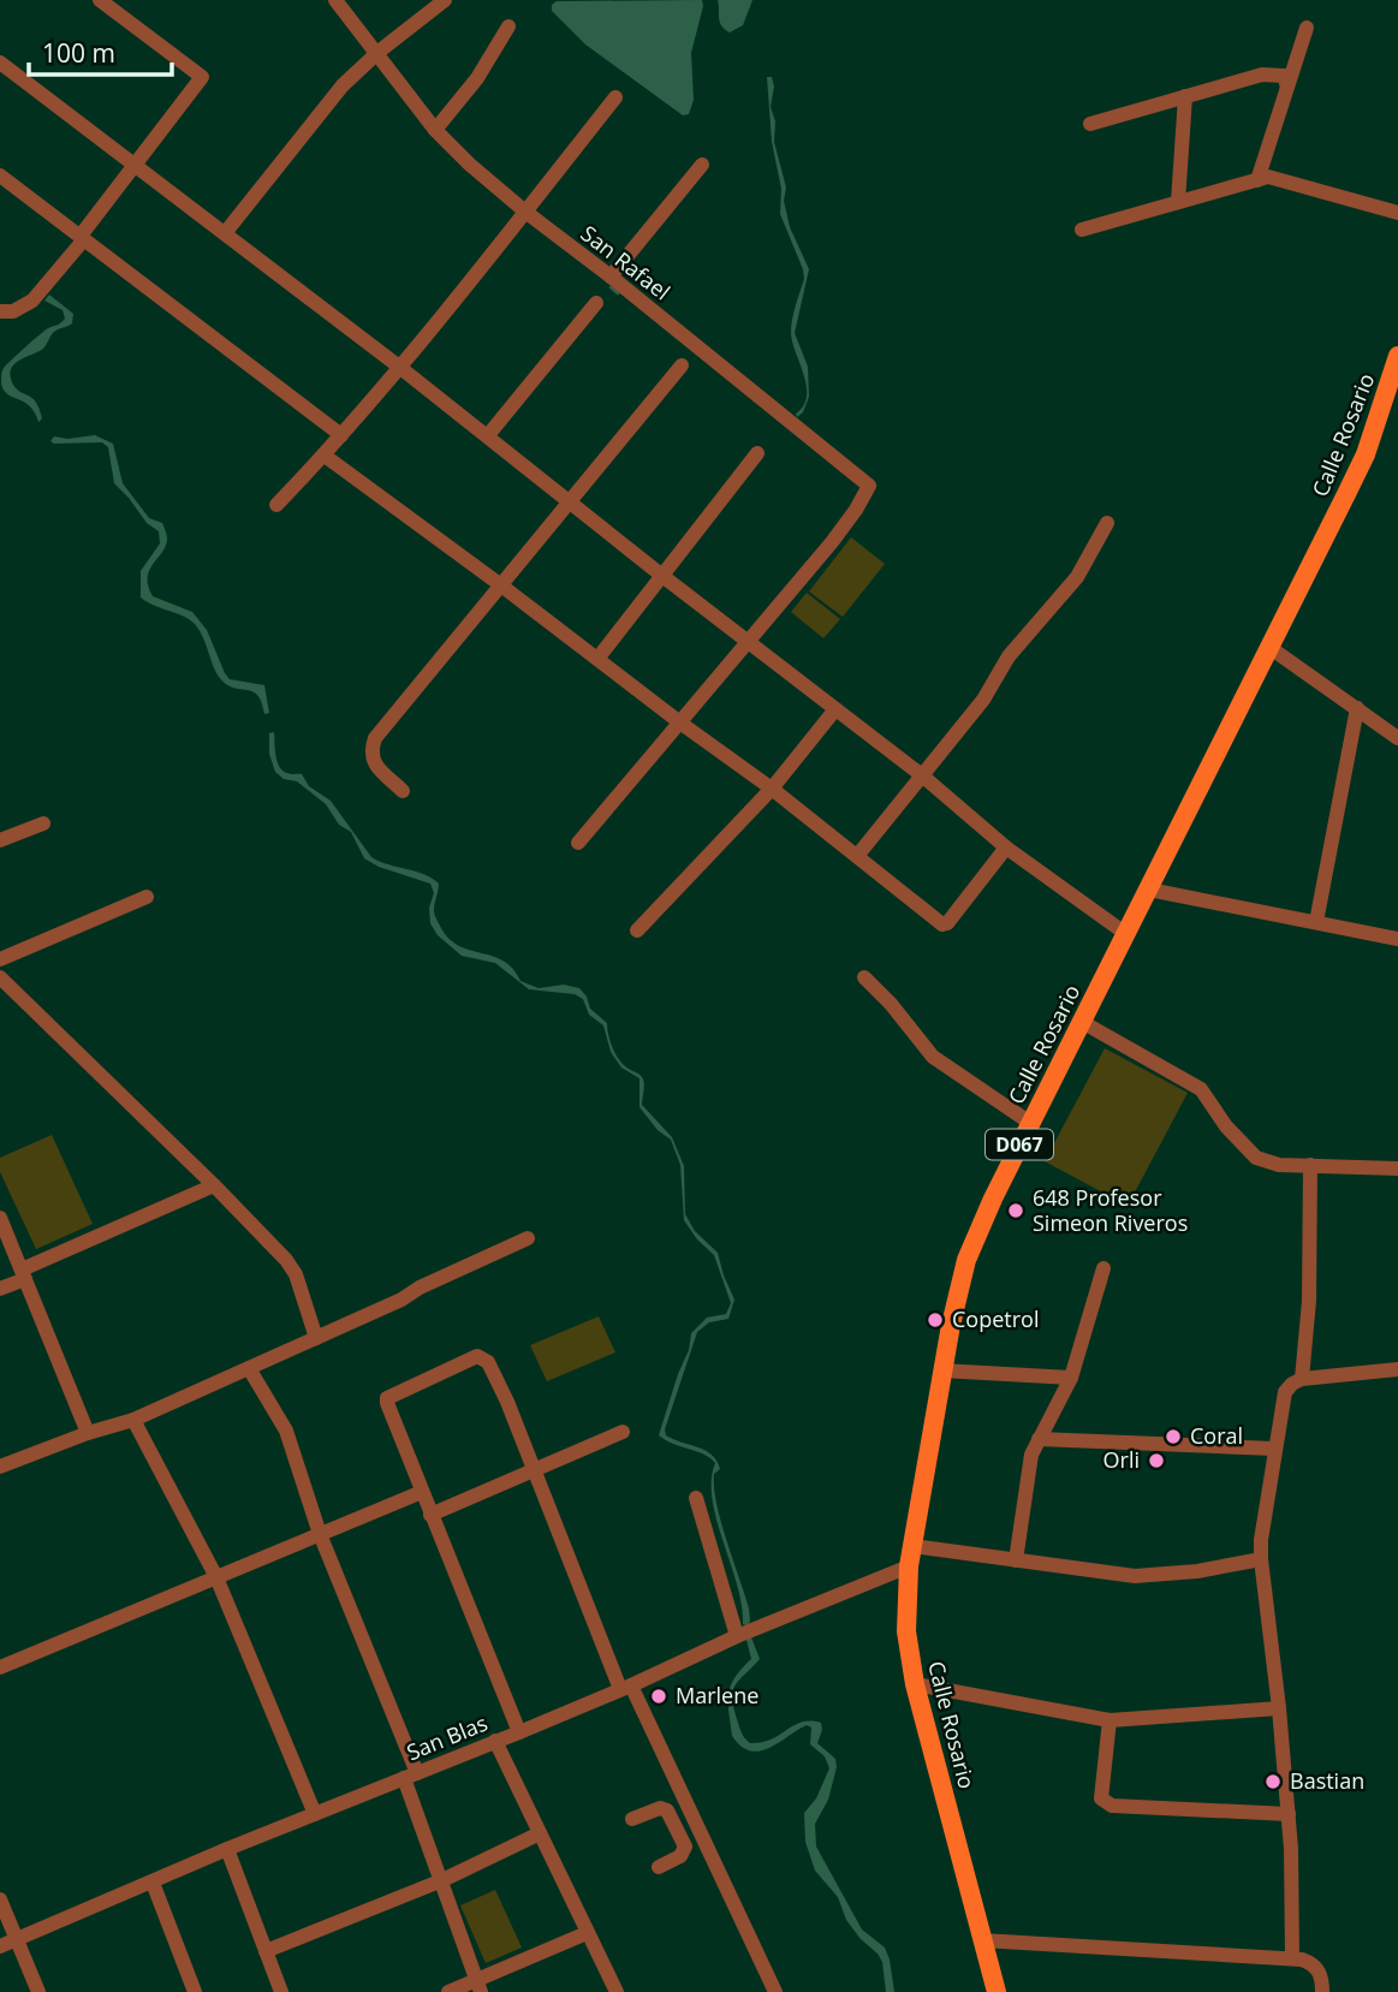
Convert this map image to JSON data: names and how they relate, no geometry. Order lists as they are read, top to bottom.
{
  "streets": {
    "main road": ["Calle Rosario", "D067"],
    "street": ["San Rafael", "San Blas"]
  },
  "crossings": [
    ["Calle Rosario", "San Blas"]
  ],
  "places": [
    "648 Profesor Simeon Riveros",
    "Copetrol",
    "Coral",
    "Orli",
    "Marlene",
    "Bastian"
  ],
  "scale_bar": "100 m"
}
